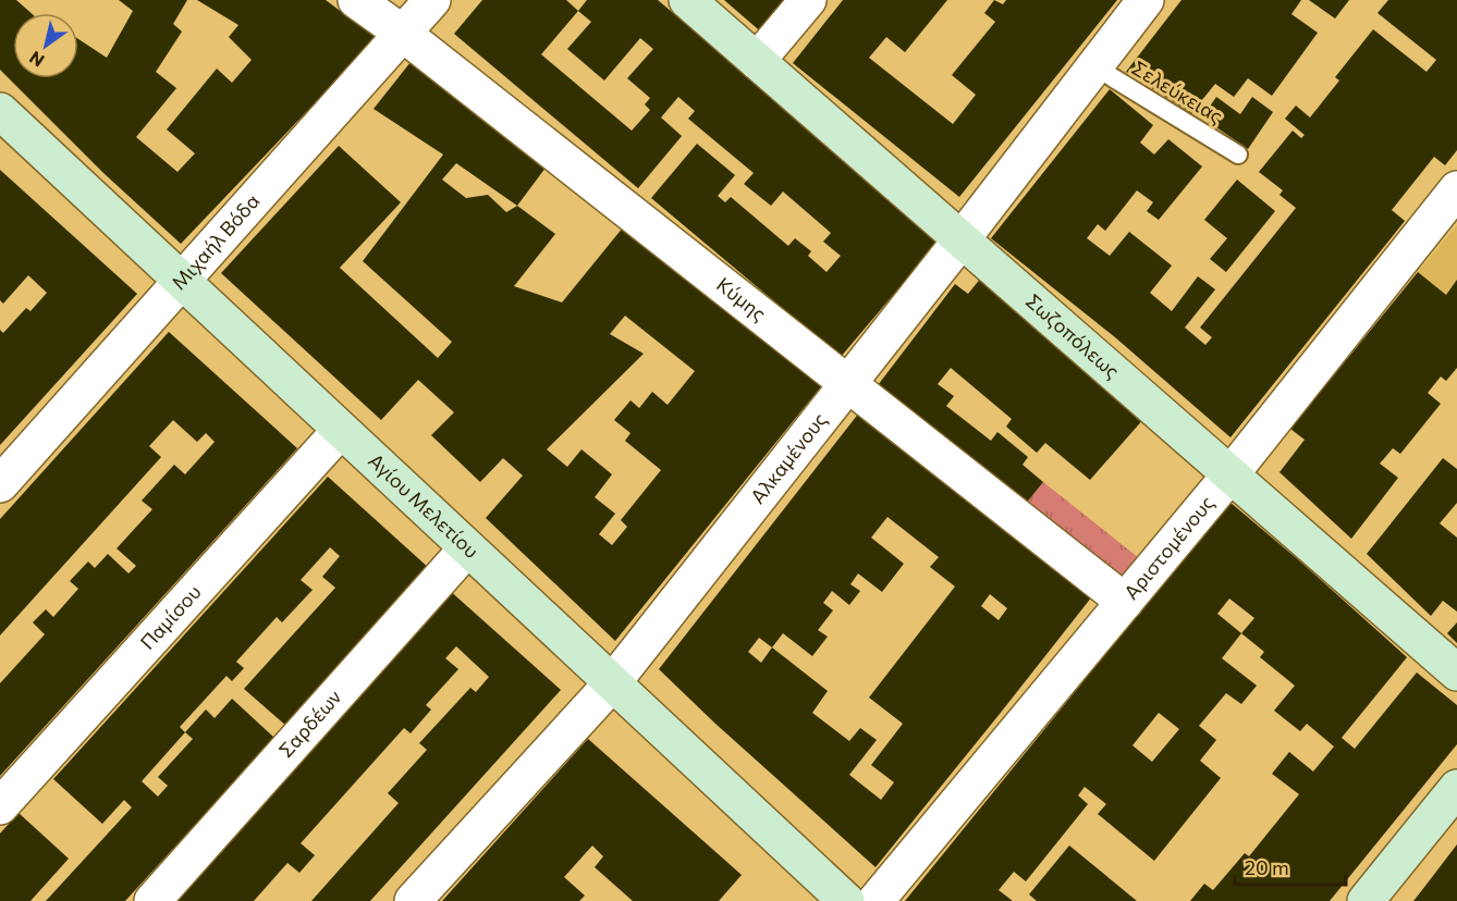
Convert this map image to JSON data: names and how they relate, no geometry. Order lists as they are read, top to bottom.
{
  "streets": {
    "street": [
      "Μιχαήλ Βόδα",
      "Κύμης",
      "Σωζοπόλεως",
      "Αλκαμένους",
      "Αγίου Μελετίου",
      "Αριστομένους",
      "Παμίσου",
      "Σαρδέων"
    ],
    "lane": ["Σελεύκειας"]
  },
  "crossings": [
    ["Σελεύκειας", "Αλκαμένους"],
    ["Μιχαήλ Βόδα", "Κύμης"],
    ["Μιχαήλ Βόδα", "Αγίου Μελετίου"],
    ["Κύμης", "Αλκαμένους"],
    ["Κύμης", "Αριστομένους"],
    ["Σωζοπόλεως", "Αλκαμένους"],
    ["Σωζοπόλεως", "Αριστομένους"],
    ["Αλκαμένους", "Αγίου Μελετίου"],
    ["Αγίου Μελετίου", "Παμίσου"],
    ["Αγίου Μελετίου", "Σαρδέων"]
  ],
  "scale_bar": "20 m",
  "north": "bottom left"
}
